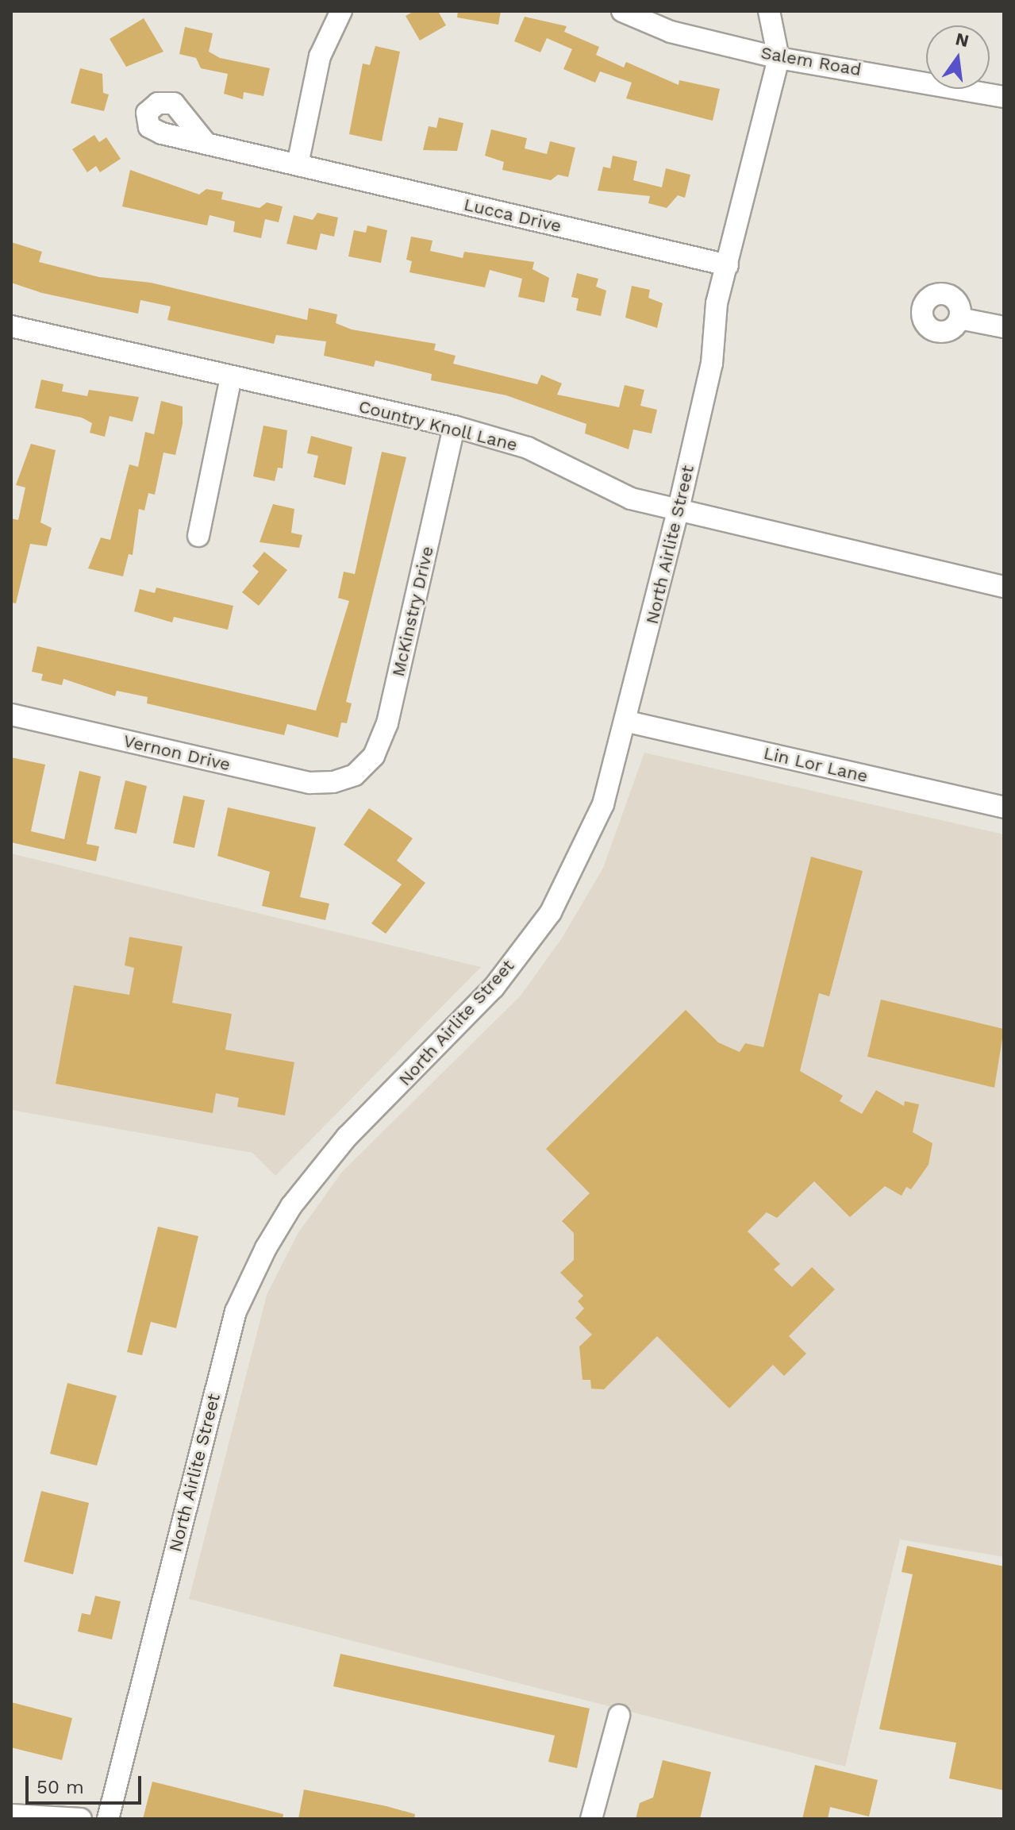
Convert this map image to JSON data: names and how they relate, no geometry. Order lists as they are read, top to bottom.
{
  "streets": {
    "street": [
      "Salem Road",
      "Lucca Drive",
      "Country Knoll Lane",
      "North Airlite Street",
      "McKinstry Drive",
      "Vernon Drive",
      "Lin Lor Lane"
    ]
  },
  "crossings": [
    ["Salem Road", "North Airlite Street"],
    ["Lucca Drive", "North Airlite Street"],
    ["Country Knoll Lane", "North Airlite Street"],
    ["Country Knoll Lane", "McKinstry Drive"],
    ["North Airlite Street", "Lin Lor Lane"],
    ["McKinstry Drive", "Vernon Drive"]
  ],
  "scale_bar": "50 m",
  "north": "top"
}
